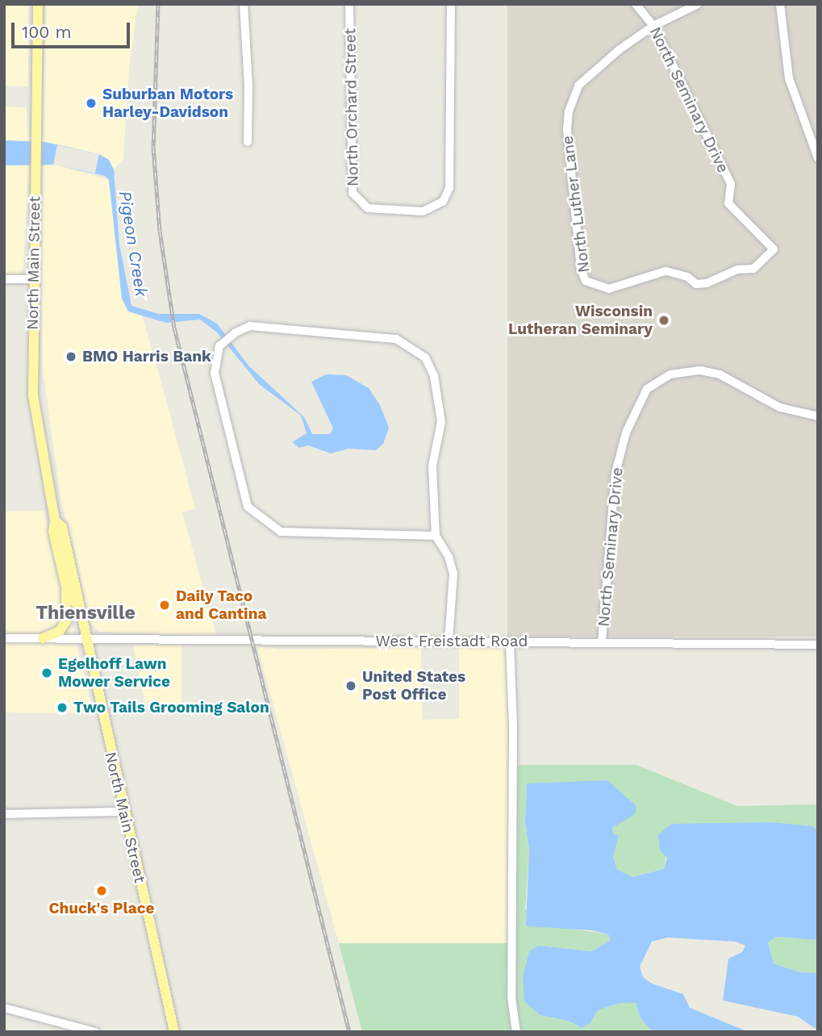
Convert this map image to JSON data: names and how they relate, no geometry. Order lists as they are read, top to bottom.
{
  "streets": {
    "main road": ["North Main Street"],
    "street": [
      "North Seminary Drive",
      "North Orchard Street",
      "North Luther Lane",
      "West Freistadt Road"
    ]
  },
  "crossings": [
    ["North Seminary Drive", "North Luther Lane"],
    ["North Seminary Drive", "West Freistadt Road"],
    ["North Main Street", "West Freistadt Road"]
  ],
  "districts": ["Thiensville"],
  "water": ["Pigeon Creek"],
  "places": [
    "Suburban Motors Harley-Davidson",
    "Wisconsin Lutheran Seminary",
    "BMO Harris Bank",
    "Daily Taco and Cantina",
    "Egelhoff Lawn Mower Service",
    "United States Post Office",
    "Two Tails Grooming Salon",
    "Chuck's Place"
  ],
  "scale_bar": "100 m"
}
